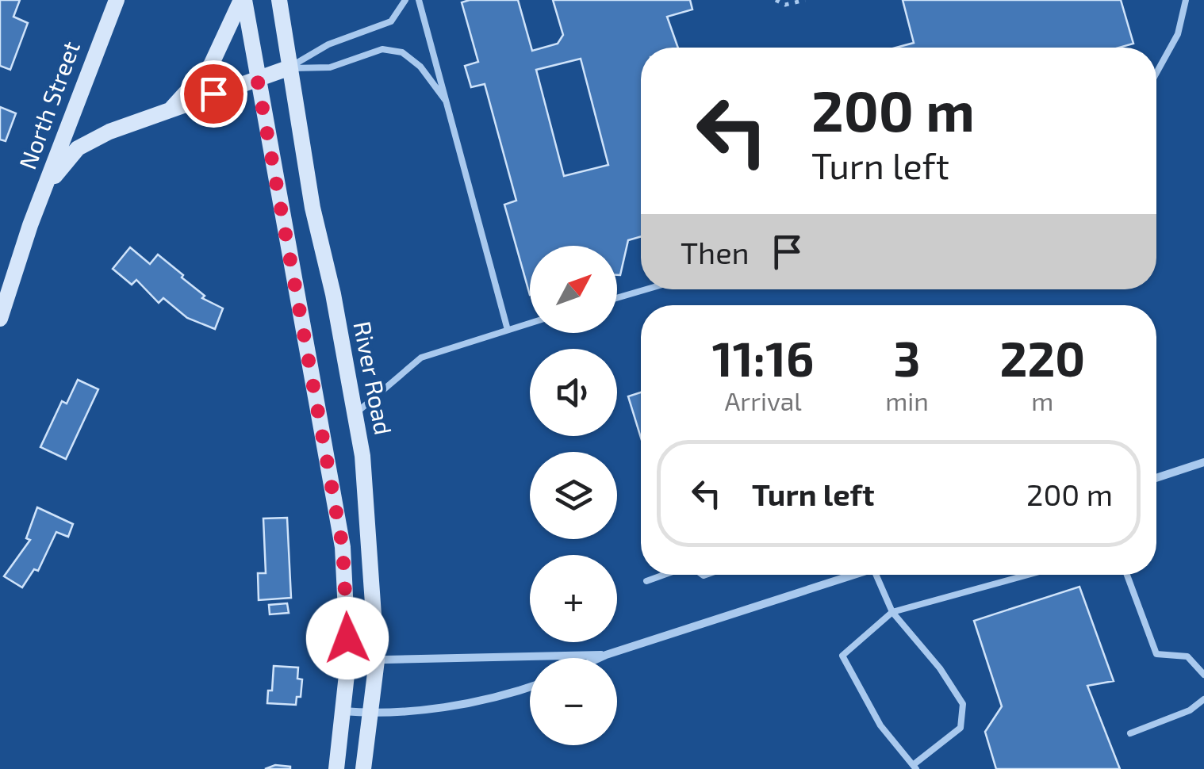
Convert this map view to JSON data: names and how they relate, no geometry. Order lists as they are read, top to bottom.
{
  "streets": {
    "main road": ["North Street", "River Road"]
  },
  "north": "top right",
  "page": {
    "turn": ["200 m", "Turn left"],
    "then": "Then",
    "map_buttons": ["+", "−"],
    "eta": [
      "11:16",
      "Arrival",
      "3",
      "min",
      "220",
      "m"
    ],
    "list": [
      {
        "name": "Turn left",
        "value": "200 m"
      }
    ]
  }
}
